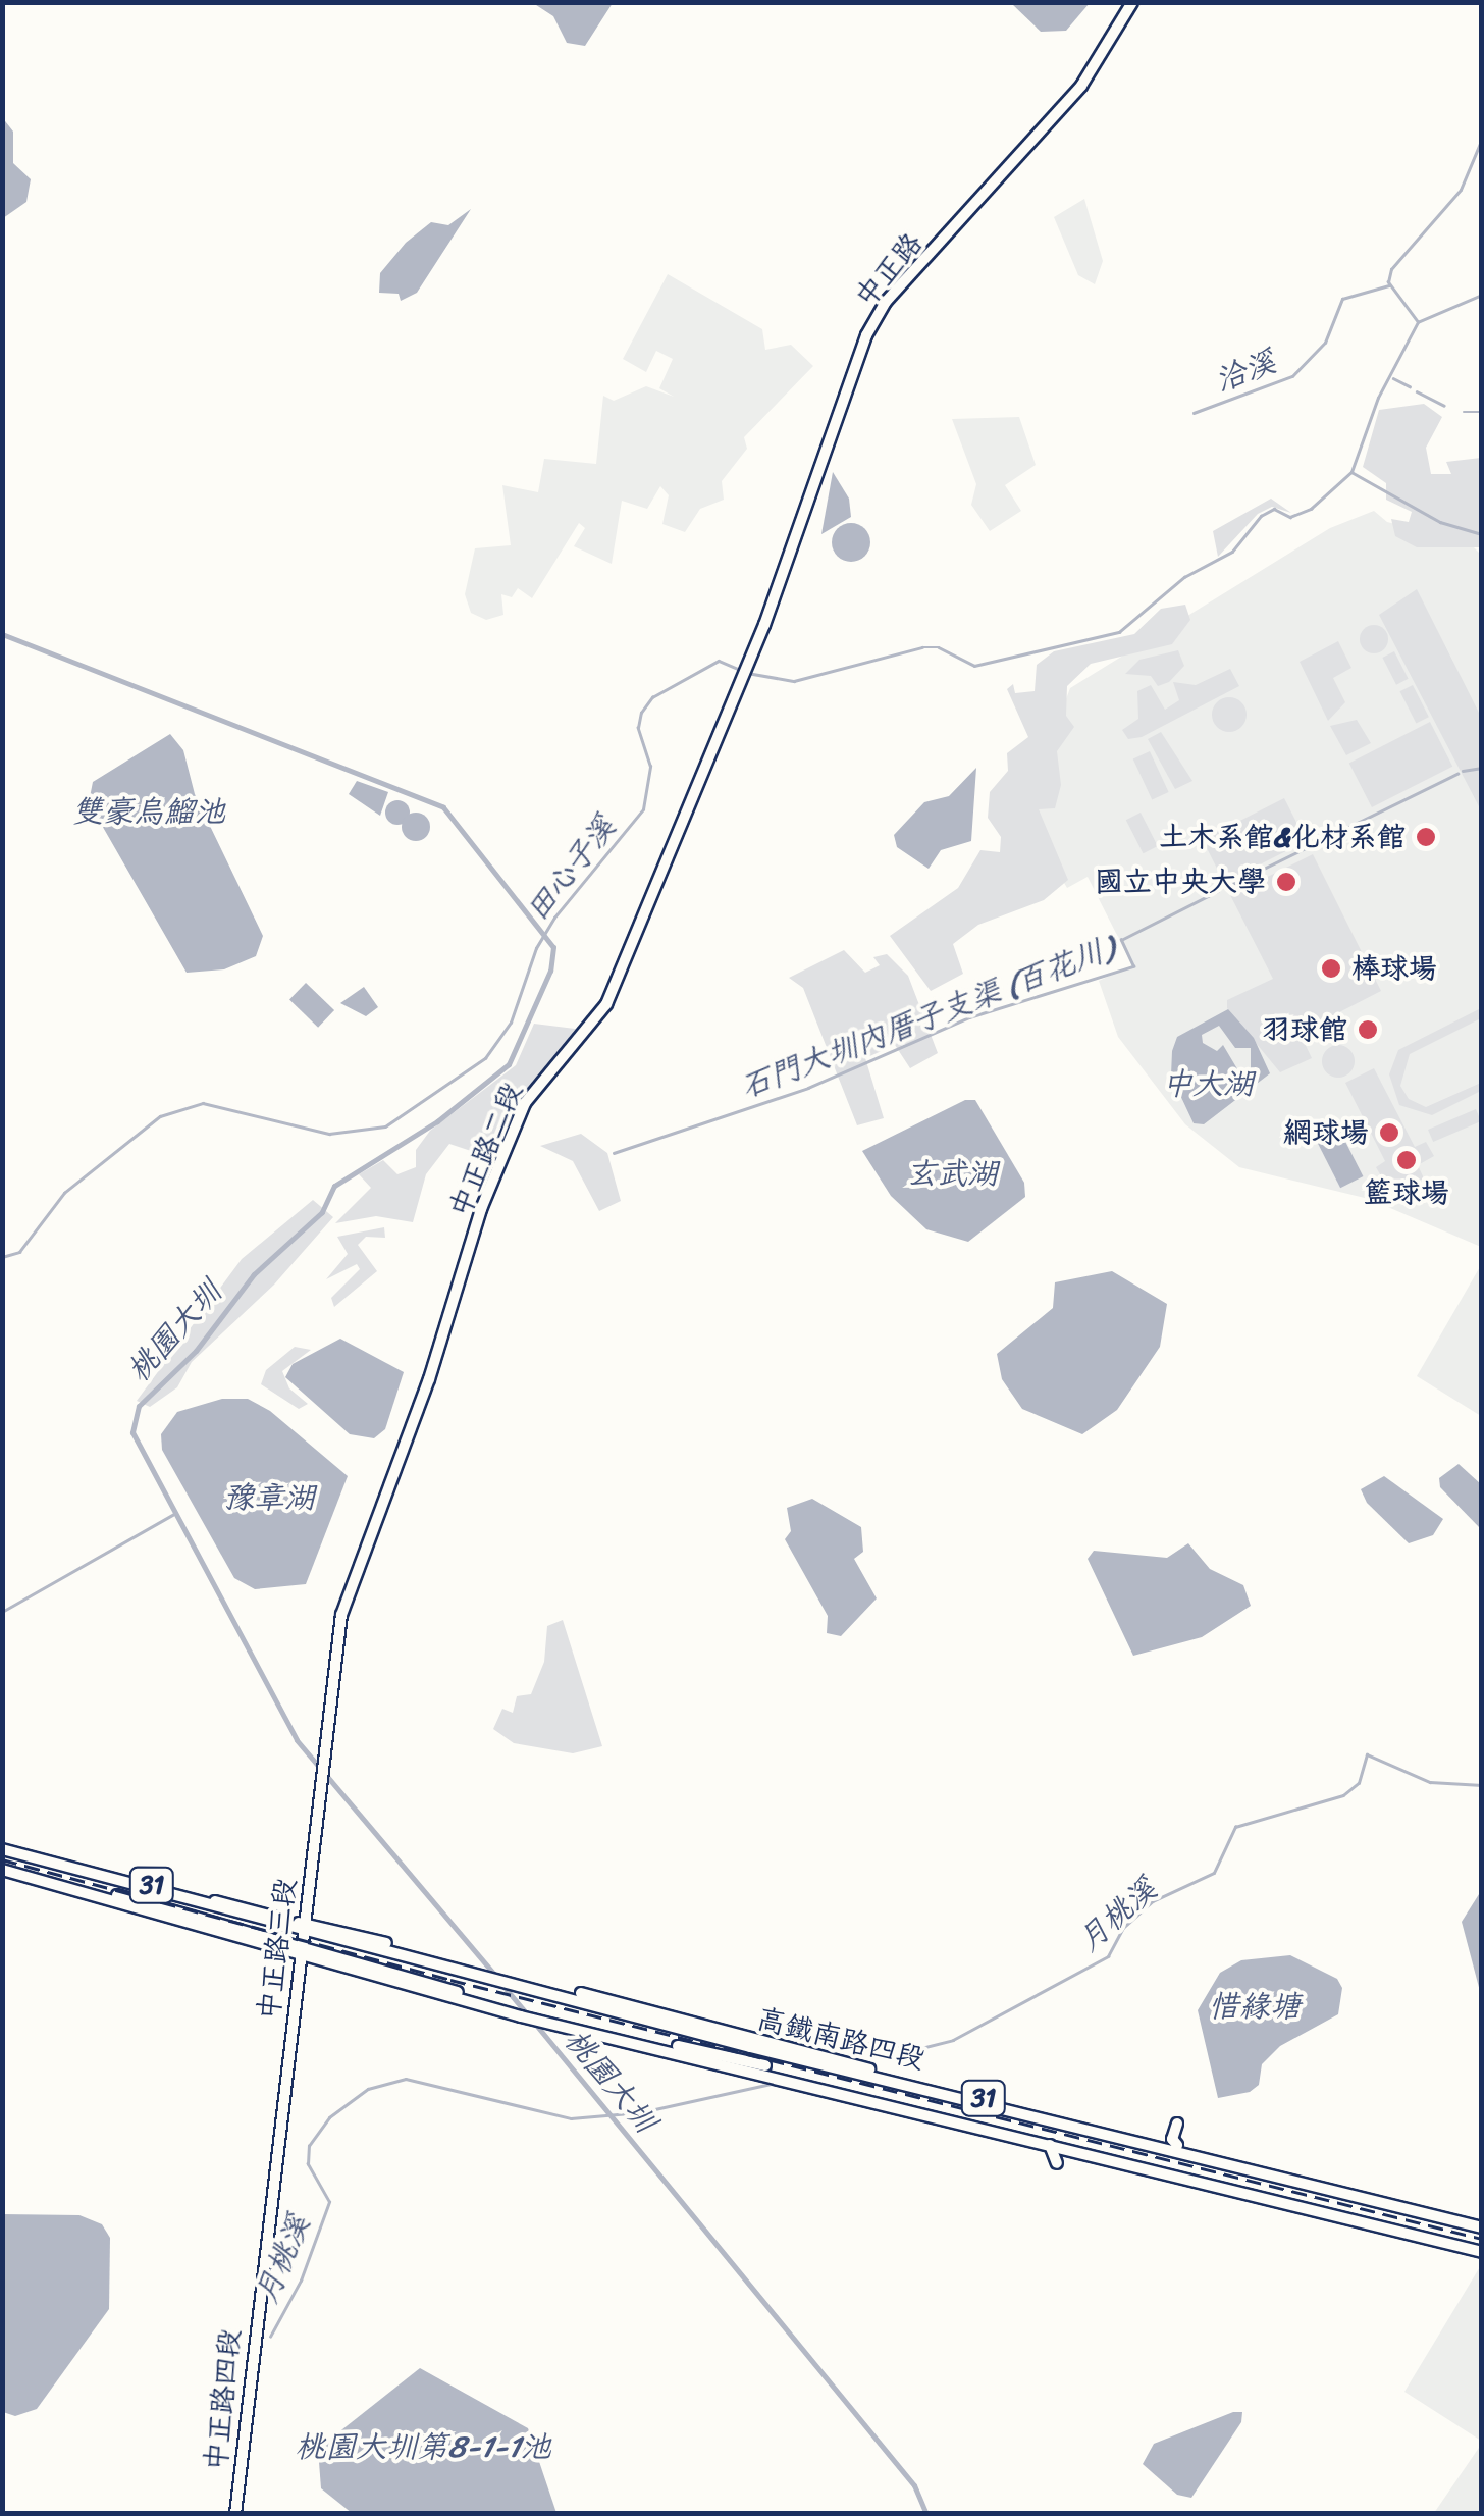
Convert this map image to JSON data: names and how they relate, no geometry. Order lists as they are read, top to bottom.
{
  "streets": {
    "main road": [
      "中正路",
      "中正路二段",
      "31",
      "中正路三段",
      "高鐵南路四段",
      "中正路四段"
    ]
  },
  "crossings": [
    ["中正路", "中正路二段"],
    ["中正路二段", "中正路三段"],
    ["31", "中正路三段"],
    ["31", "高鐵南路四段"],
    ["中正路三段", "高鐵南路四段"],
    ["中正路三段", "中正路四段"]
  ],
  "water": [
    "洽溪",
    "雙豪烏鰡池",
    "田心子溪",
    "石門大圳內厝子支渠 (百花川)",
    "中大湖",
    "玄武湖",
    "桃園大圳",
    "豫章湖",
    "月桃溪",
    "惜緣塘",
    "桃園大圳第8-1-1池"
  ],
  "places": [
    "土木系館&化材系館",
    "國立中央大學",
    "棒球場",
    "羽球館",
    "網球場",
    "籃球場"
  ]
}
